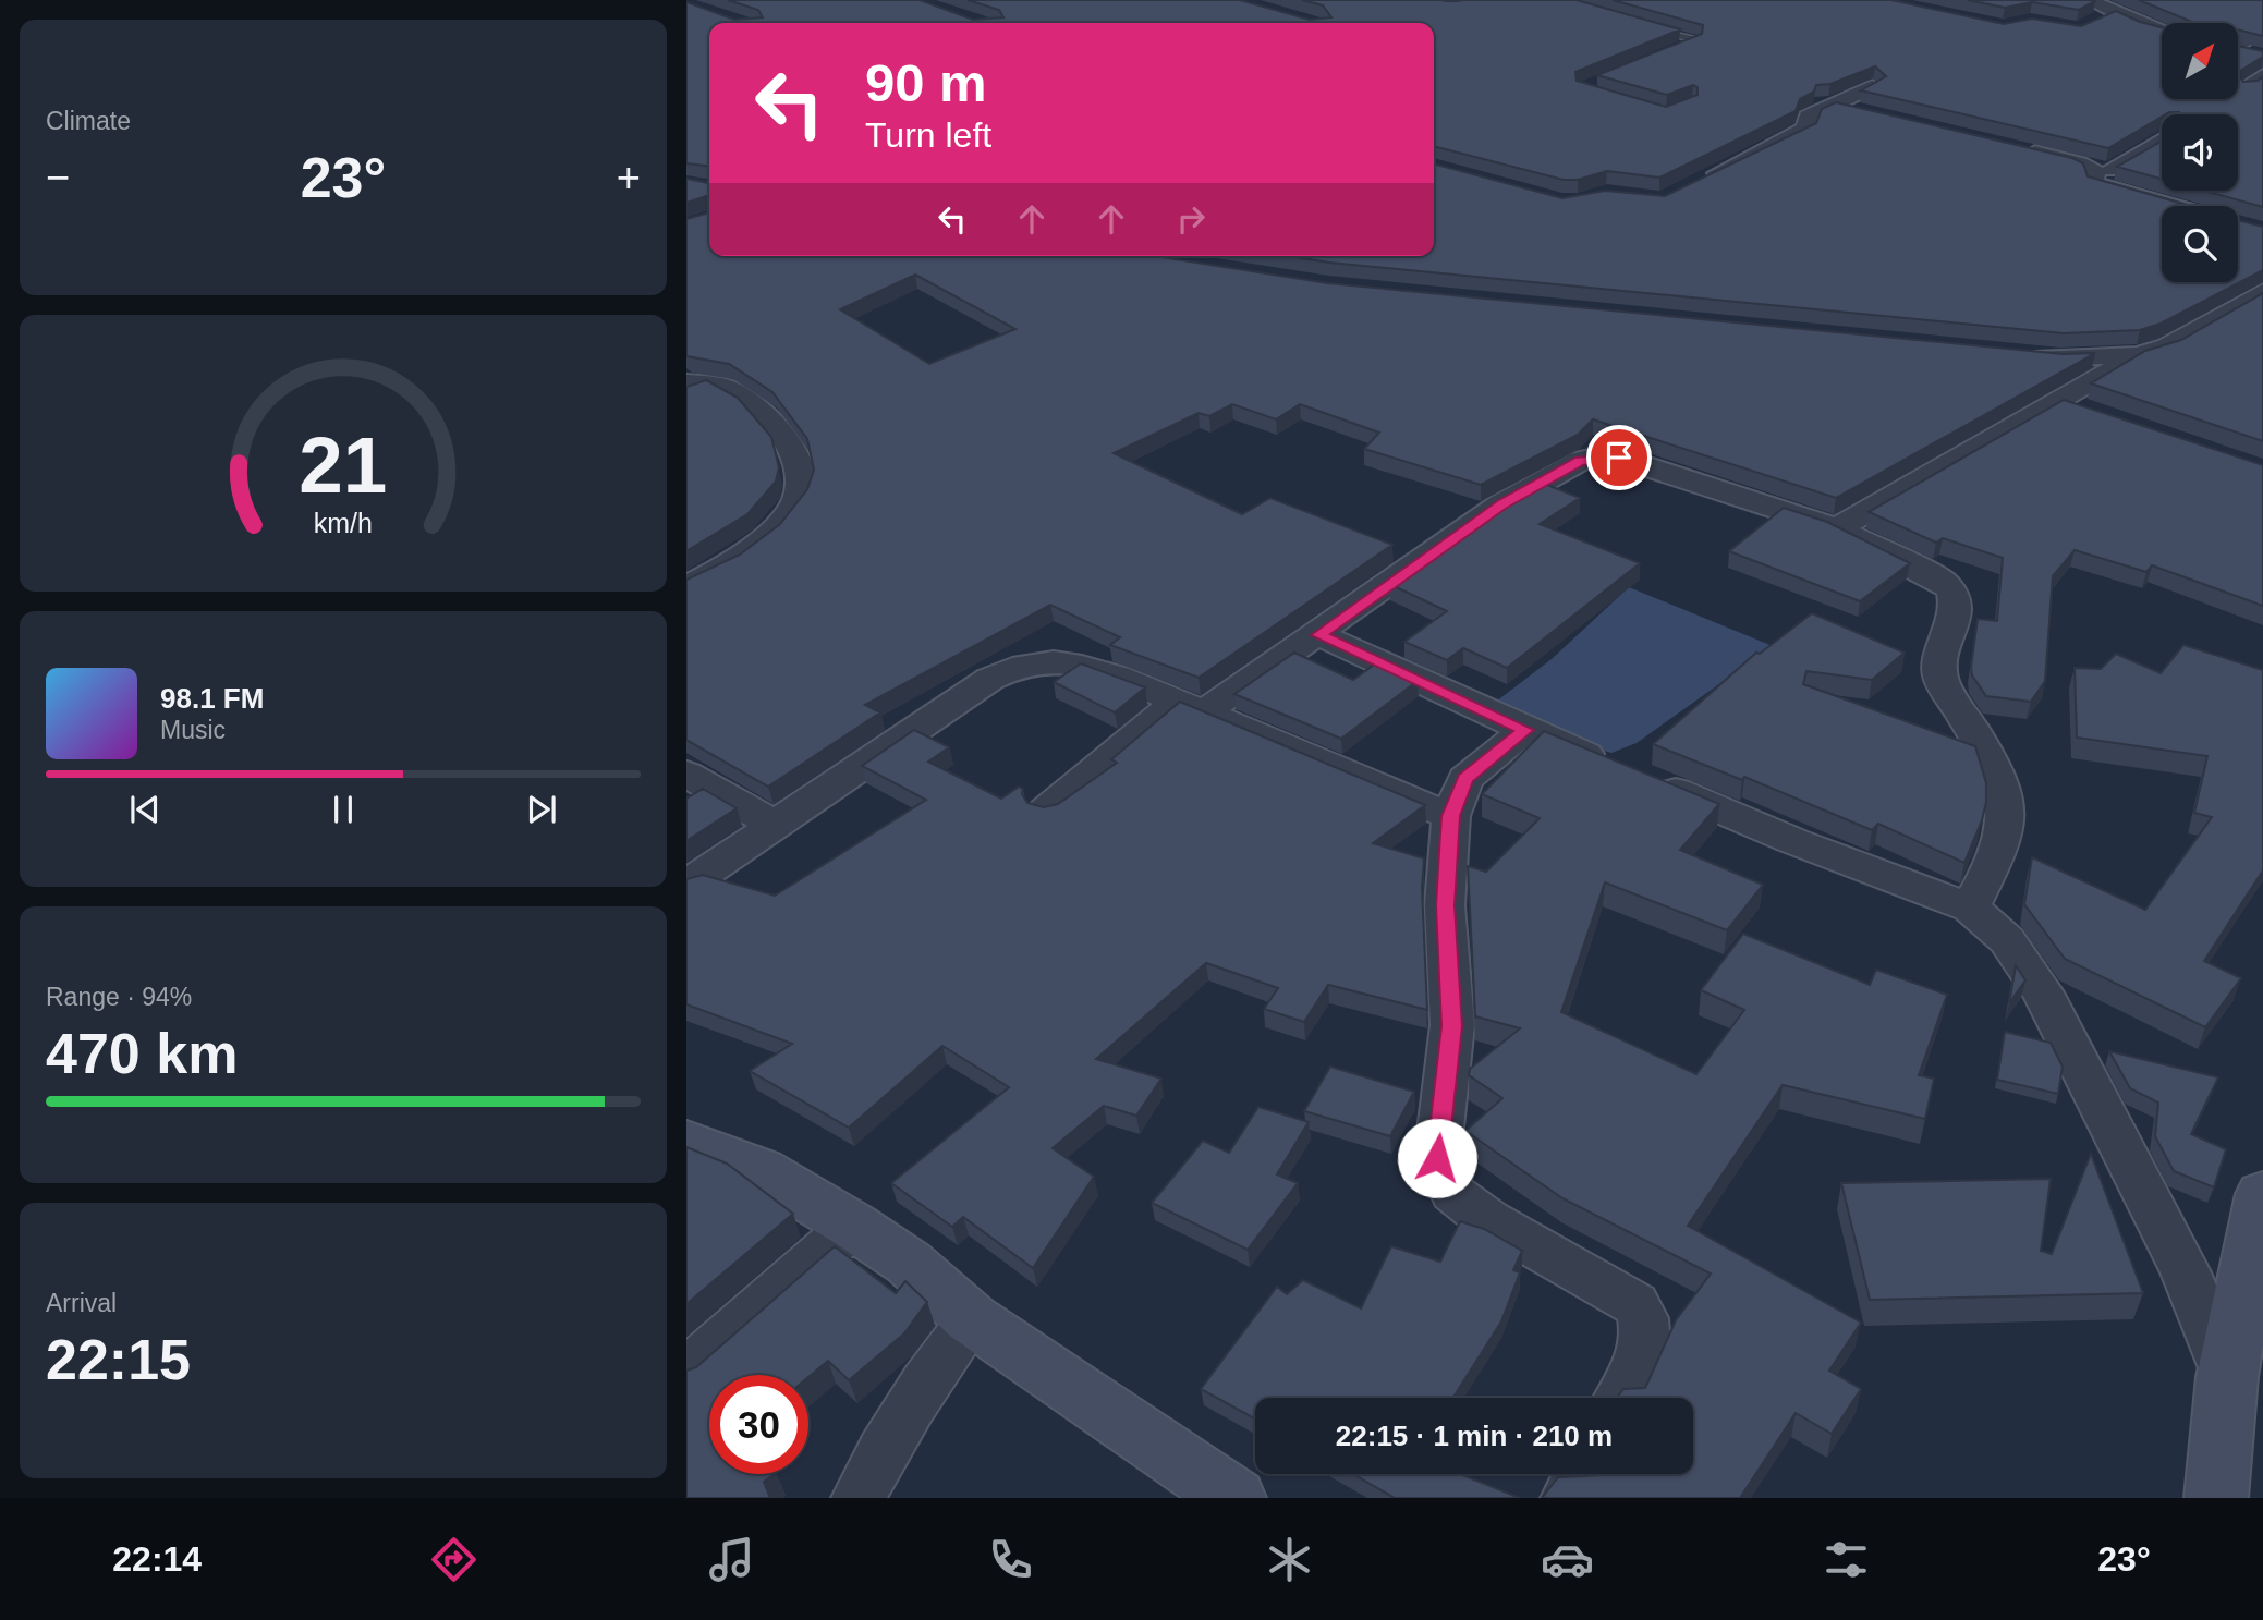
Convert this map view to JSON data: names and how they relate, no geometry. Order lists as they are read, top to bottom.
{
  "north": "top right",
  "page": {
    "tile": [
      "Climate",
      ["Range · 94%", "470 km"],
      ["Arrival", "22:15"]
    ],
    "turn": ["90 m", "Turn left"],
    "heat": ["−", "23°", "+"],
    "song": ["98.1 FM", "Music"],
    "limit": "30",
    "trip": "22:15 · 1 min · 210 m",
    "tabs": ["22:14", "23°"],
    "gauge": ["21", "km/h"]
  }
}
